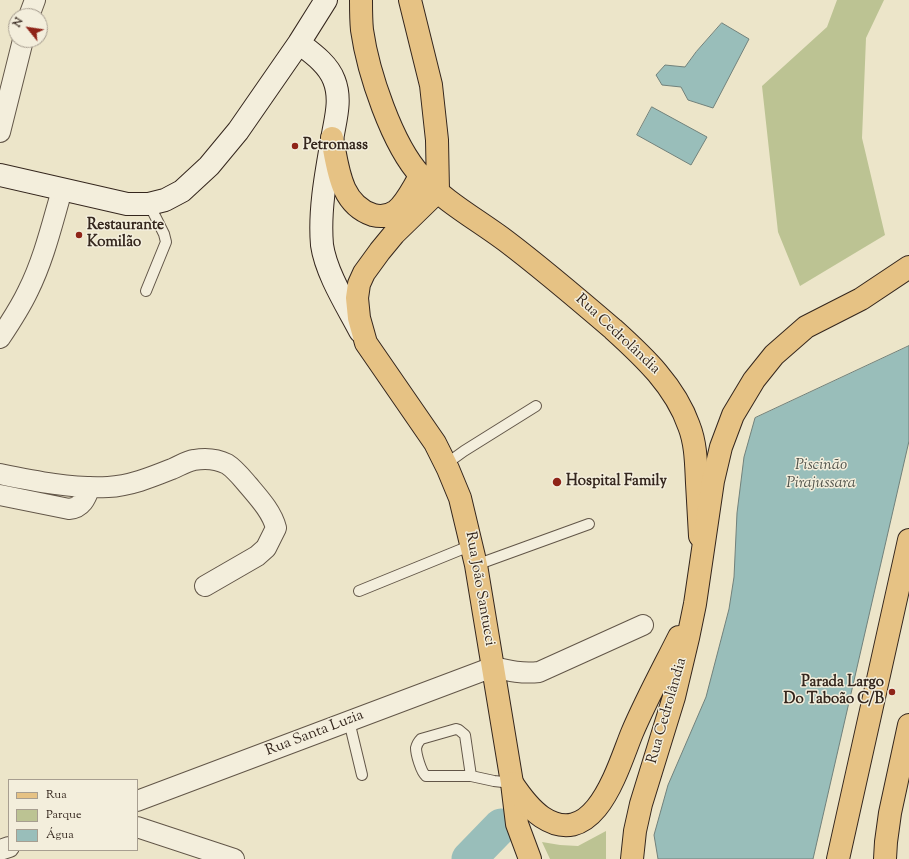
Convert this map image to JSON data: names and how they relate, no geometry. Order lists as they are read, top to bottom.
{
  "streets": {
    "main road": ["Rua Cedrolândia", "Rua João Santucci"],
    "street": ["Rua Santa Luzia"]
  },
  "crossings": [
    ["Rua Cedrolândia", "Rua João Santucci"],
    ["Rua João Santucci", "Rua Santa Luzia"]
  ],
  "water": ["Piscinão Pirajussara"],
  "places": [
    "Petromass",
    "Restaurante Komilão",
    "Hospital Family",
    "Parada Largo Do Taboão C/B"
  ],
  "legend": ["Rua", "Parque", "Água"],
  "north": "top left"
}
